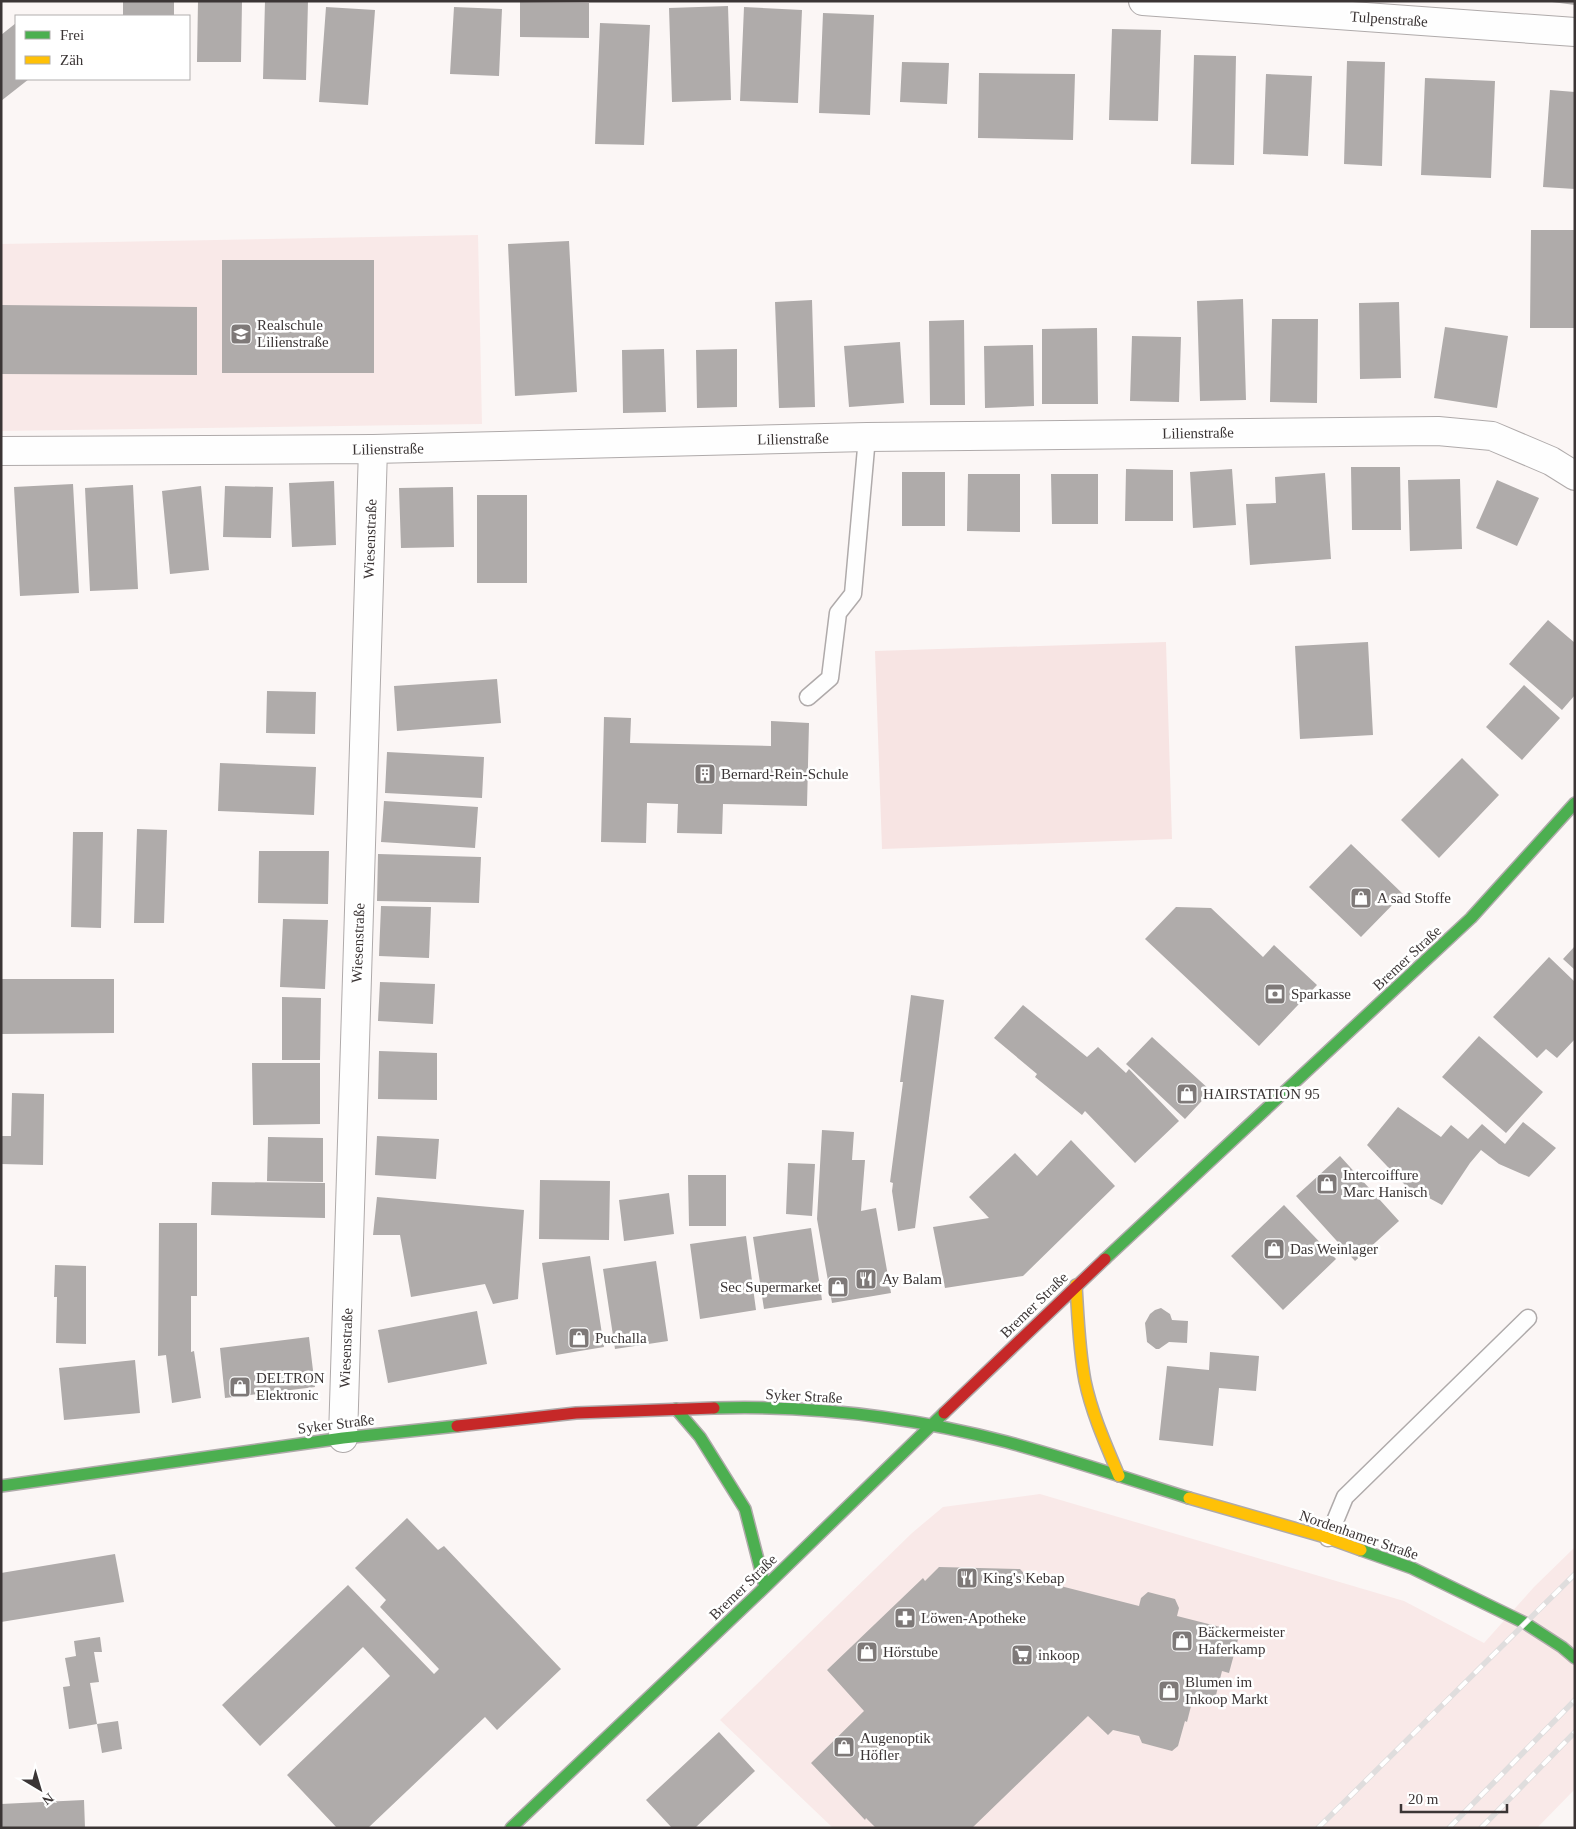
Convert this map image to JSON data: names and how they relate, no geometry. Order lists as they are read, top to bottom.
{
  "streets": {
    "main road": ["Bremer Straße", "Syker Straße", "Nordenhamer Straße"],
    "street": ["Tulpenstraße", "Lilienstraße", "Wiesenstraße"]
  },
  "crossings": [
    ["Lilienstraße", "Wiesenstraße"],
    ["Wiesenstraße", "Syker Straße"],
    ["Bremer Straße", "Syker Straße"],
    ["Bremer Straße", "Nordenhamer Straße"],
    ["Syker Straße", "Nordenhamer Straße"]
  ],
  "places": {
    "school or university": ["Realschule Lilienstraße"],
    "building": ["Bernard-Rein-Schule"],
    "shop": [
      "A sad Stoffe",
      "HAIRSTATION 95",
      "Intercoiffure Marc Hanisch",
      "Das Weinlager",
      "Sec Supermarket",
      "Puchalla",
      "DELTRON Elektronic",
      "Bäckermeister Haferkamp",
      "Hörstube",
      "Blumen im Inkoop Markt",
      "Augenoptik Höfler"
    ],
    "bank": ["Sparkasse"],
    "restaurant": ["Ay Balam", "King's Kebap"],
    "pharmacy": ["Löwen-Apotheke"],
    "supermarket": ["inkoop"]
  },
  "legend": ["Frei", "Zäh"],
  "scale_bar": "20 m",
  "north": "bottom right"
}
